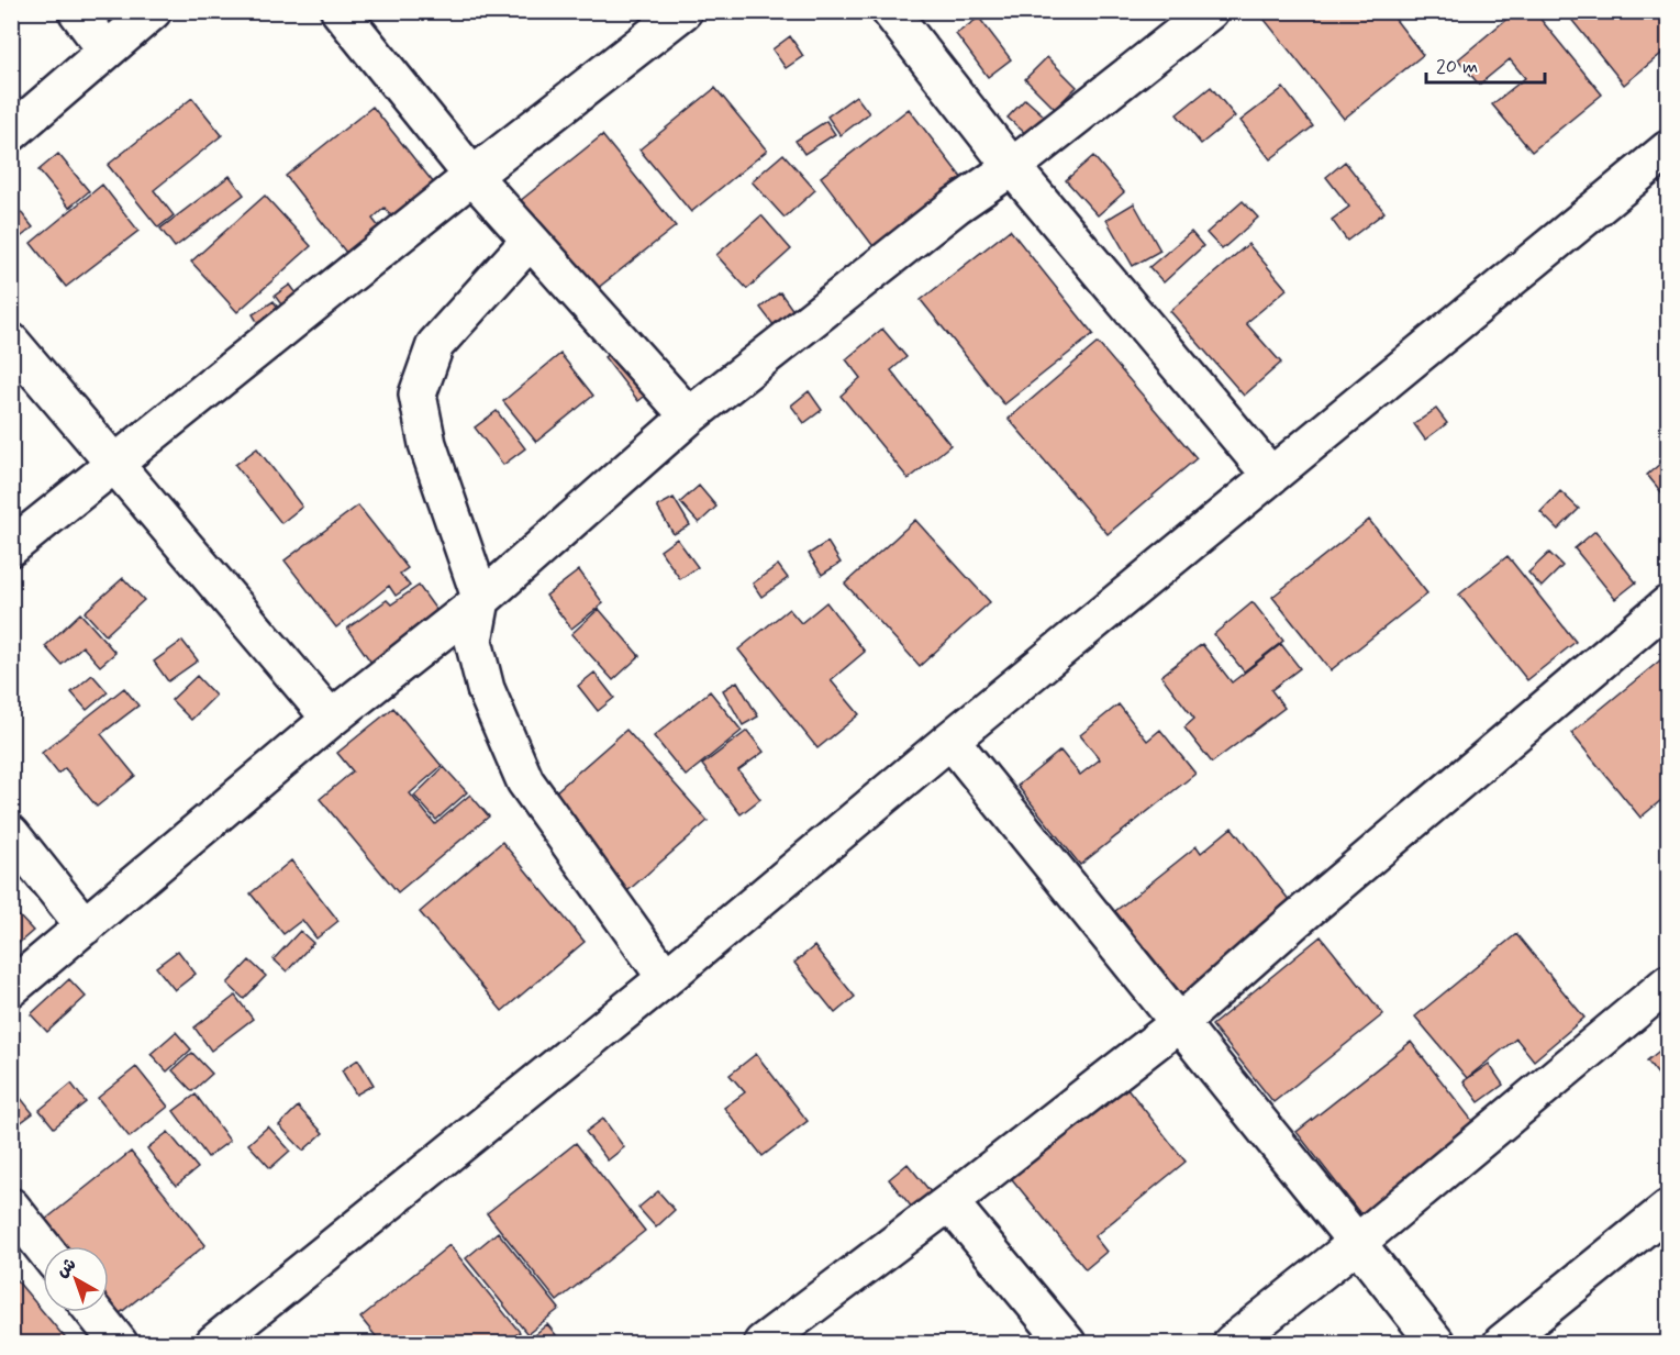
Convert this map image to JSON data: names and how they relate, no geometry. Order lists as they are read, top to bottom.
{
  "scale_bar": "20 m",
  "north": "top left"
}
